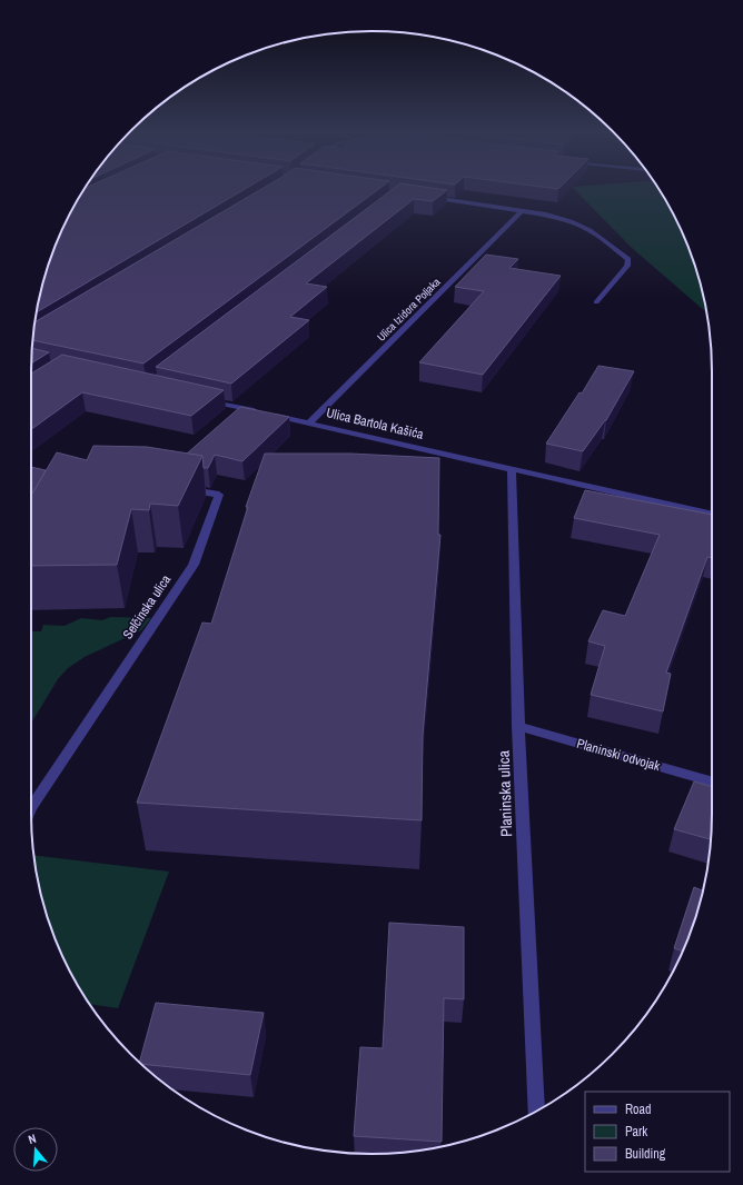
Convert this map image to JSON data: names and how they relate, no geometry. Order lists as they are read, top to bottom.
{
  "streets": {
    "street": [
      "Ulica Izidora Poljaka",
      "Ulica Bartola Kašića",
      "Selčinska ulica",
      "Planinski odvojak",
      "Planinska ulica"
    ]
  },
  "crossings": [
    ["Ulica Izidora Poljaka", "Ulica Bartola Kašića"],
    ["Ulica Bartola Kašića", "Planinska ulica"],
    ["Planinski odvojak", "Planinska ulica"]
  ],
  "legend": ["Road", "Park", "Building"],
  "north": "top"
}
